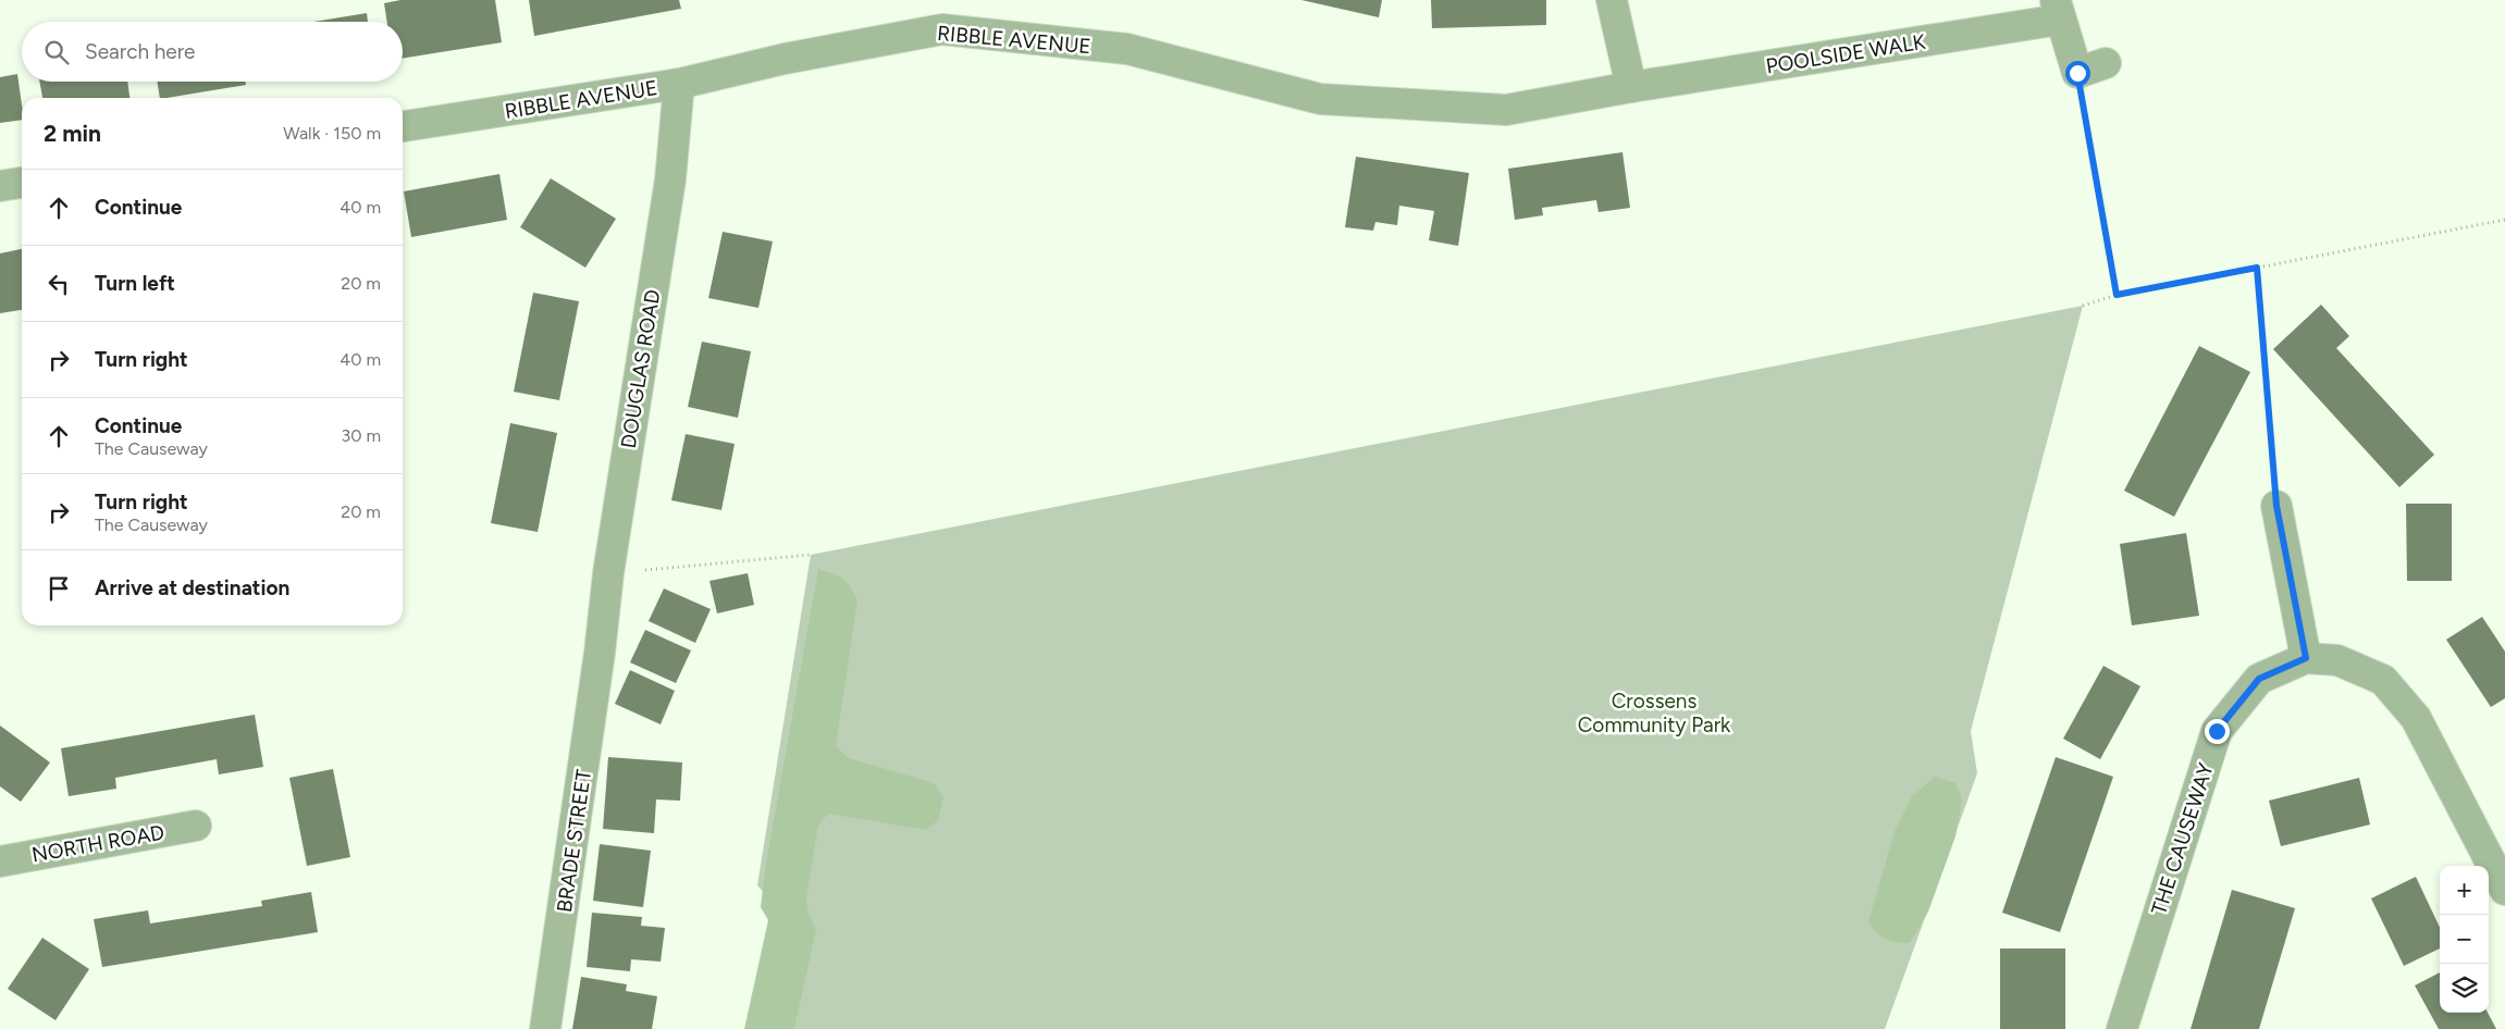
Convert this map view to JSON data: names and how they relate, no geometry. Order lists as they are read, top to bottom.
{
  "streets": {
    "street": [
      "RIBBLE AVENUE",
      "POOLSIDE WALK",
      "DOUGLAS ROAD",
      "THE CAUSEWAY",
      "BRADE STREET",
      "NORTH ROAD"
    ]
  },
  "crossings": [
    ["RIBBLE AVENUE", "POOLSIDE WALK"],
    ["RIBBLE AVENUE", "DOUGLAS ROAD"],
    ["DOUGLAS ROAD", "BRADE STREET"]
  ],
  "parks": ["Crossens Community Park"],
  "page": {
    "search": "Search here",
    "heading": ["2 min", "Walk · 150 m"],
    "list": [
      ["Continue", "40 m"],
      ["Turn left", "20 m"],
      ["Turn right", "40 m"],
      ["Continue", "The Causeway", "30 m"],
      ["Turn right", "The Causeway", "20 m"],
      "Arrive at destination"
    ],
    "map_buttons": ["+", "−"]
  }
}
